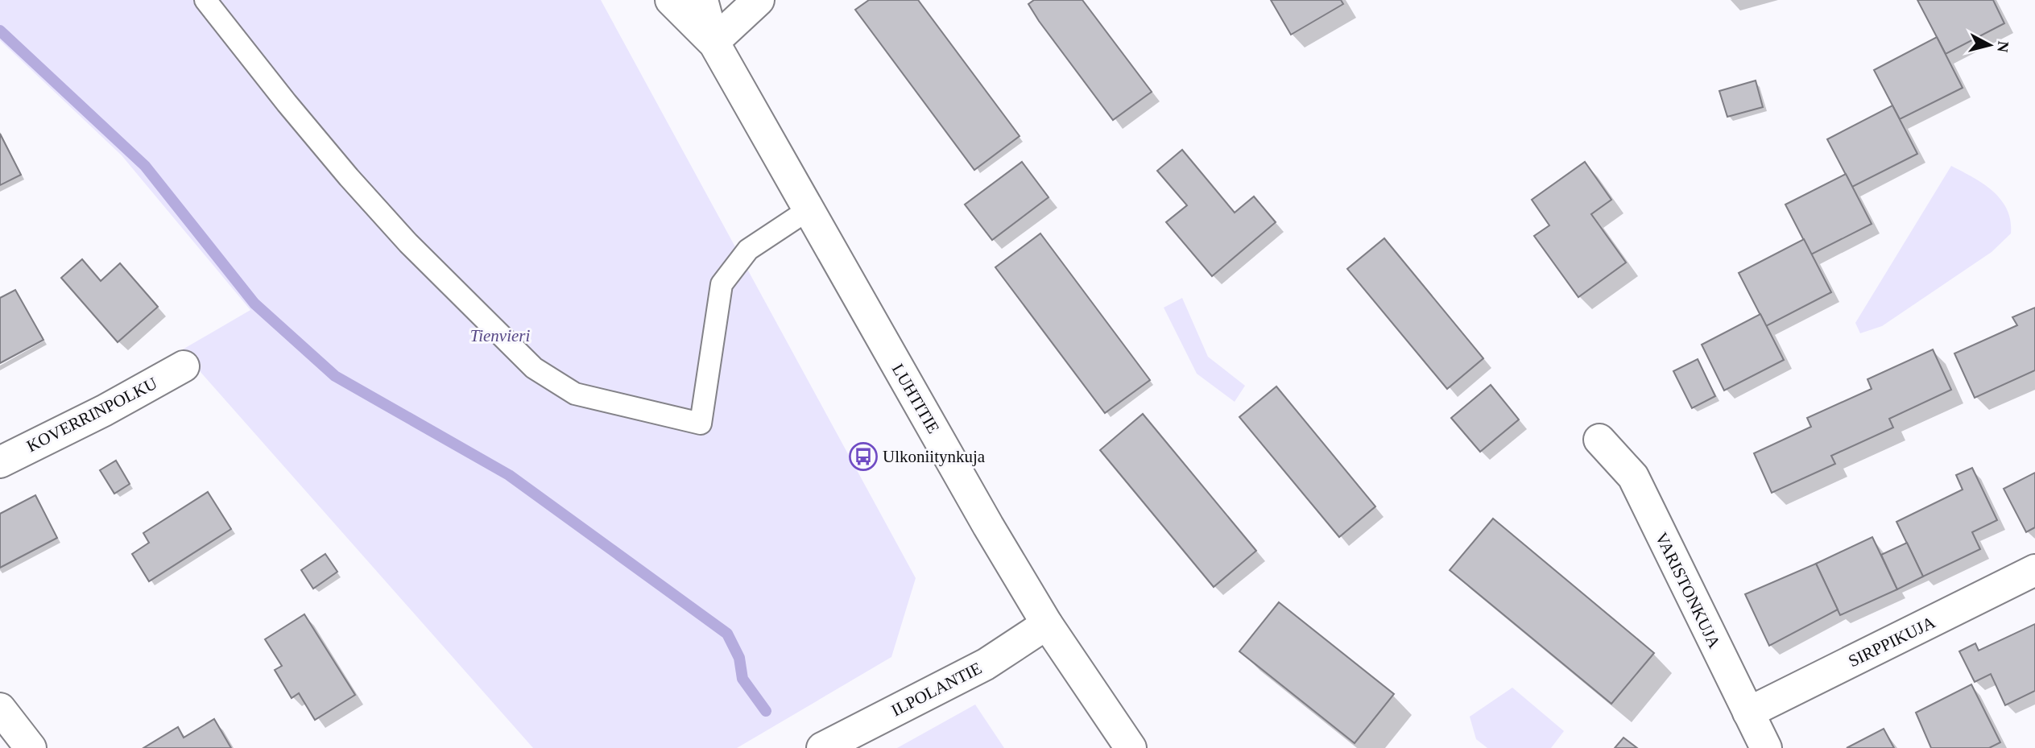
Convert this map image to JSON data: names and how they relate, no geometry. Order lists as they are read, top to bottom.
{
  "streets": {
    "street": [
      "LUHTITIE",
      "KOVERRINPOLKU",
      "VARISTONKUJA",
      "SIRPPIKUJA",
      "ILPOLANTIE"
    ]
  },
  "crossings": [
    ["LUHTITIE", "ILPOLANTIE"],
    ["VARISTONKUJA", "SIRPPIKUJA"]
  ],
  "parks": ["Tienvieri"],
  "places": {
    "bus stop": ["Ulkoniitynkuja"]
  },
  "north": "right"
}
